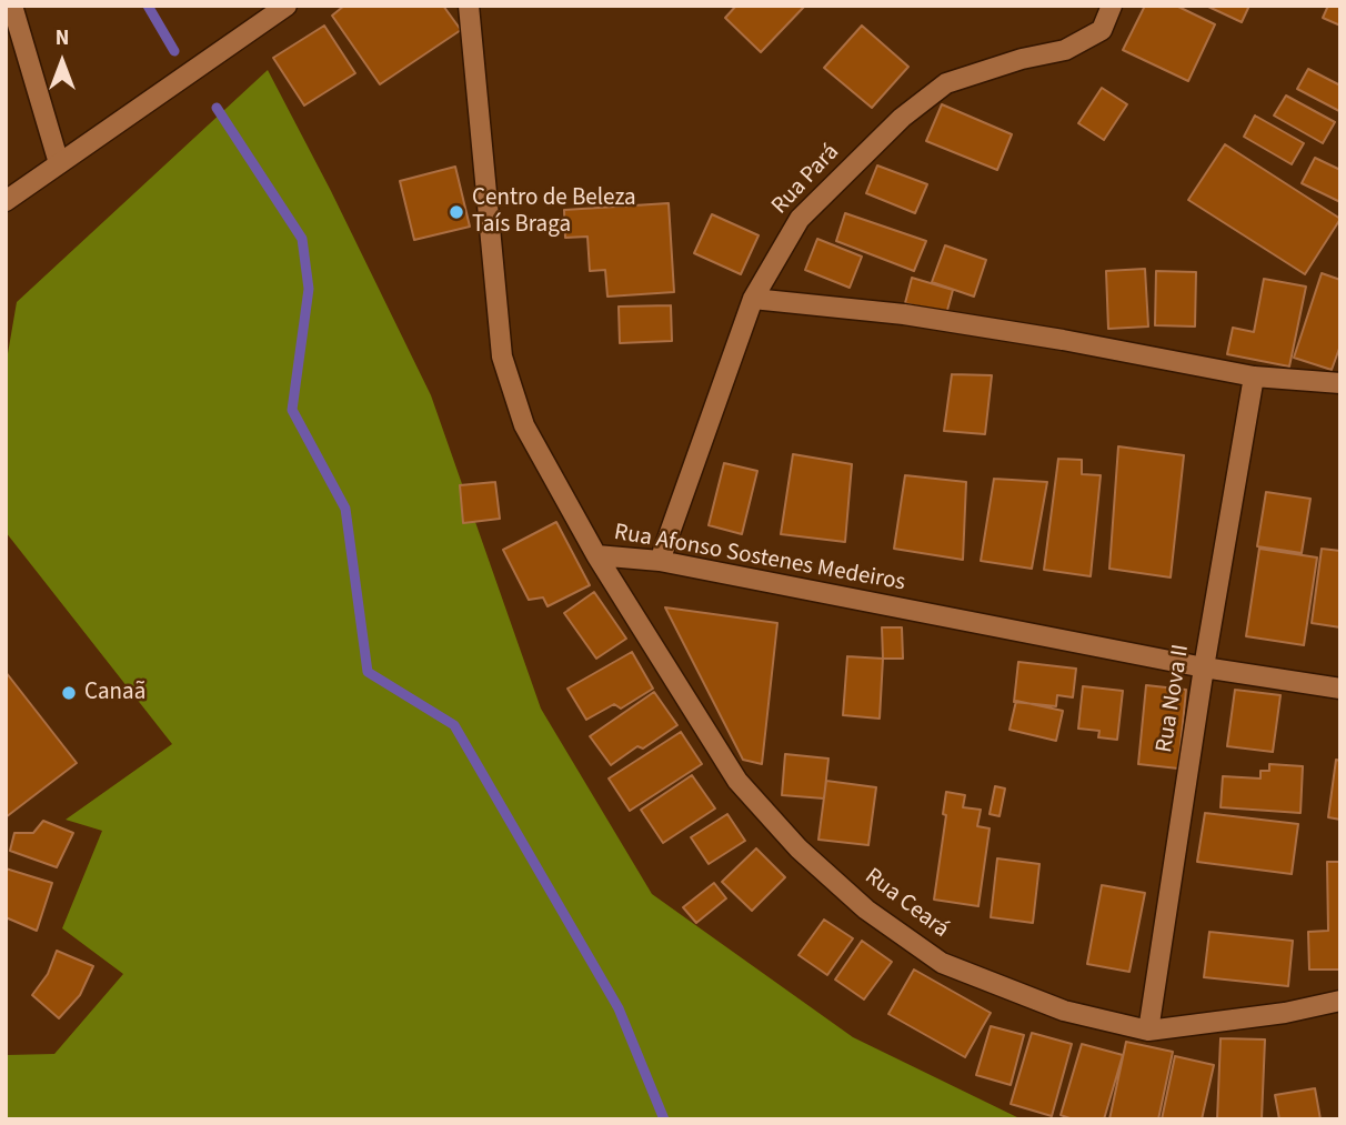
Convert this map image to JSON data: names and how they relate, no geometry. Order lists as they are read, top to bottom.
{
  "streets": {
    "street": [
      "Rua Pará",
      "Rua Afonso Sostenes Medeiros",
      "Rua Nova II",
      "Rua Ceará"
    ]
  },
  "crossings": [
    ["Rua Pará", "Rua Afonso Sostenes Medeiros"],
    ["Rua Afonso Sostenes Medeiros", "Rua Nova II"],
    ["Rua Afonso Sostenes Medeiros", "Rua Ceará"],
    ["Rua Nova II", "Rua Ceará"]
  ],
  "places": ["Centro de Beleza Taís Braga", "Canaã"],
  "north": "top"
}
